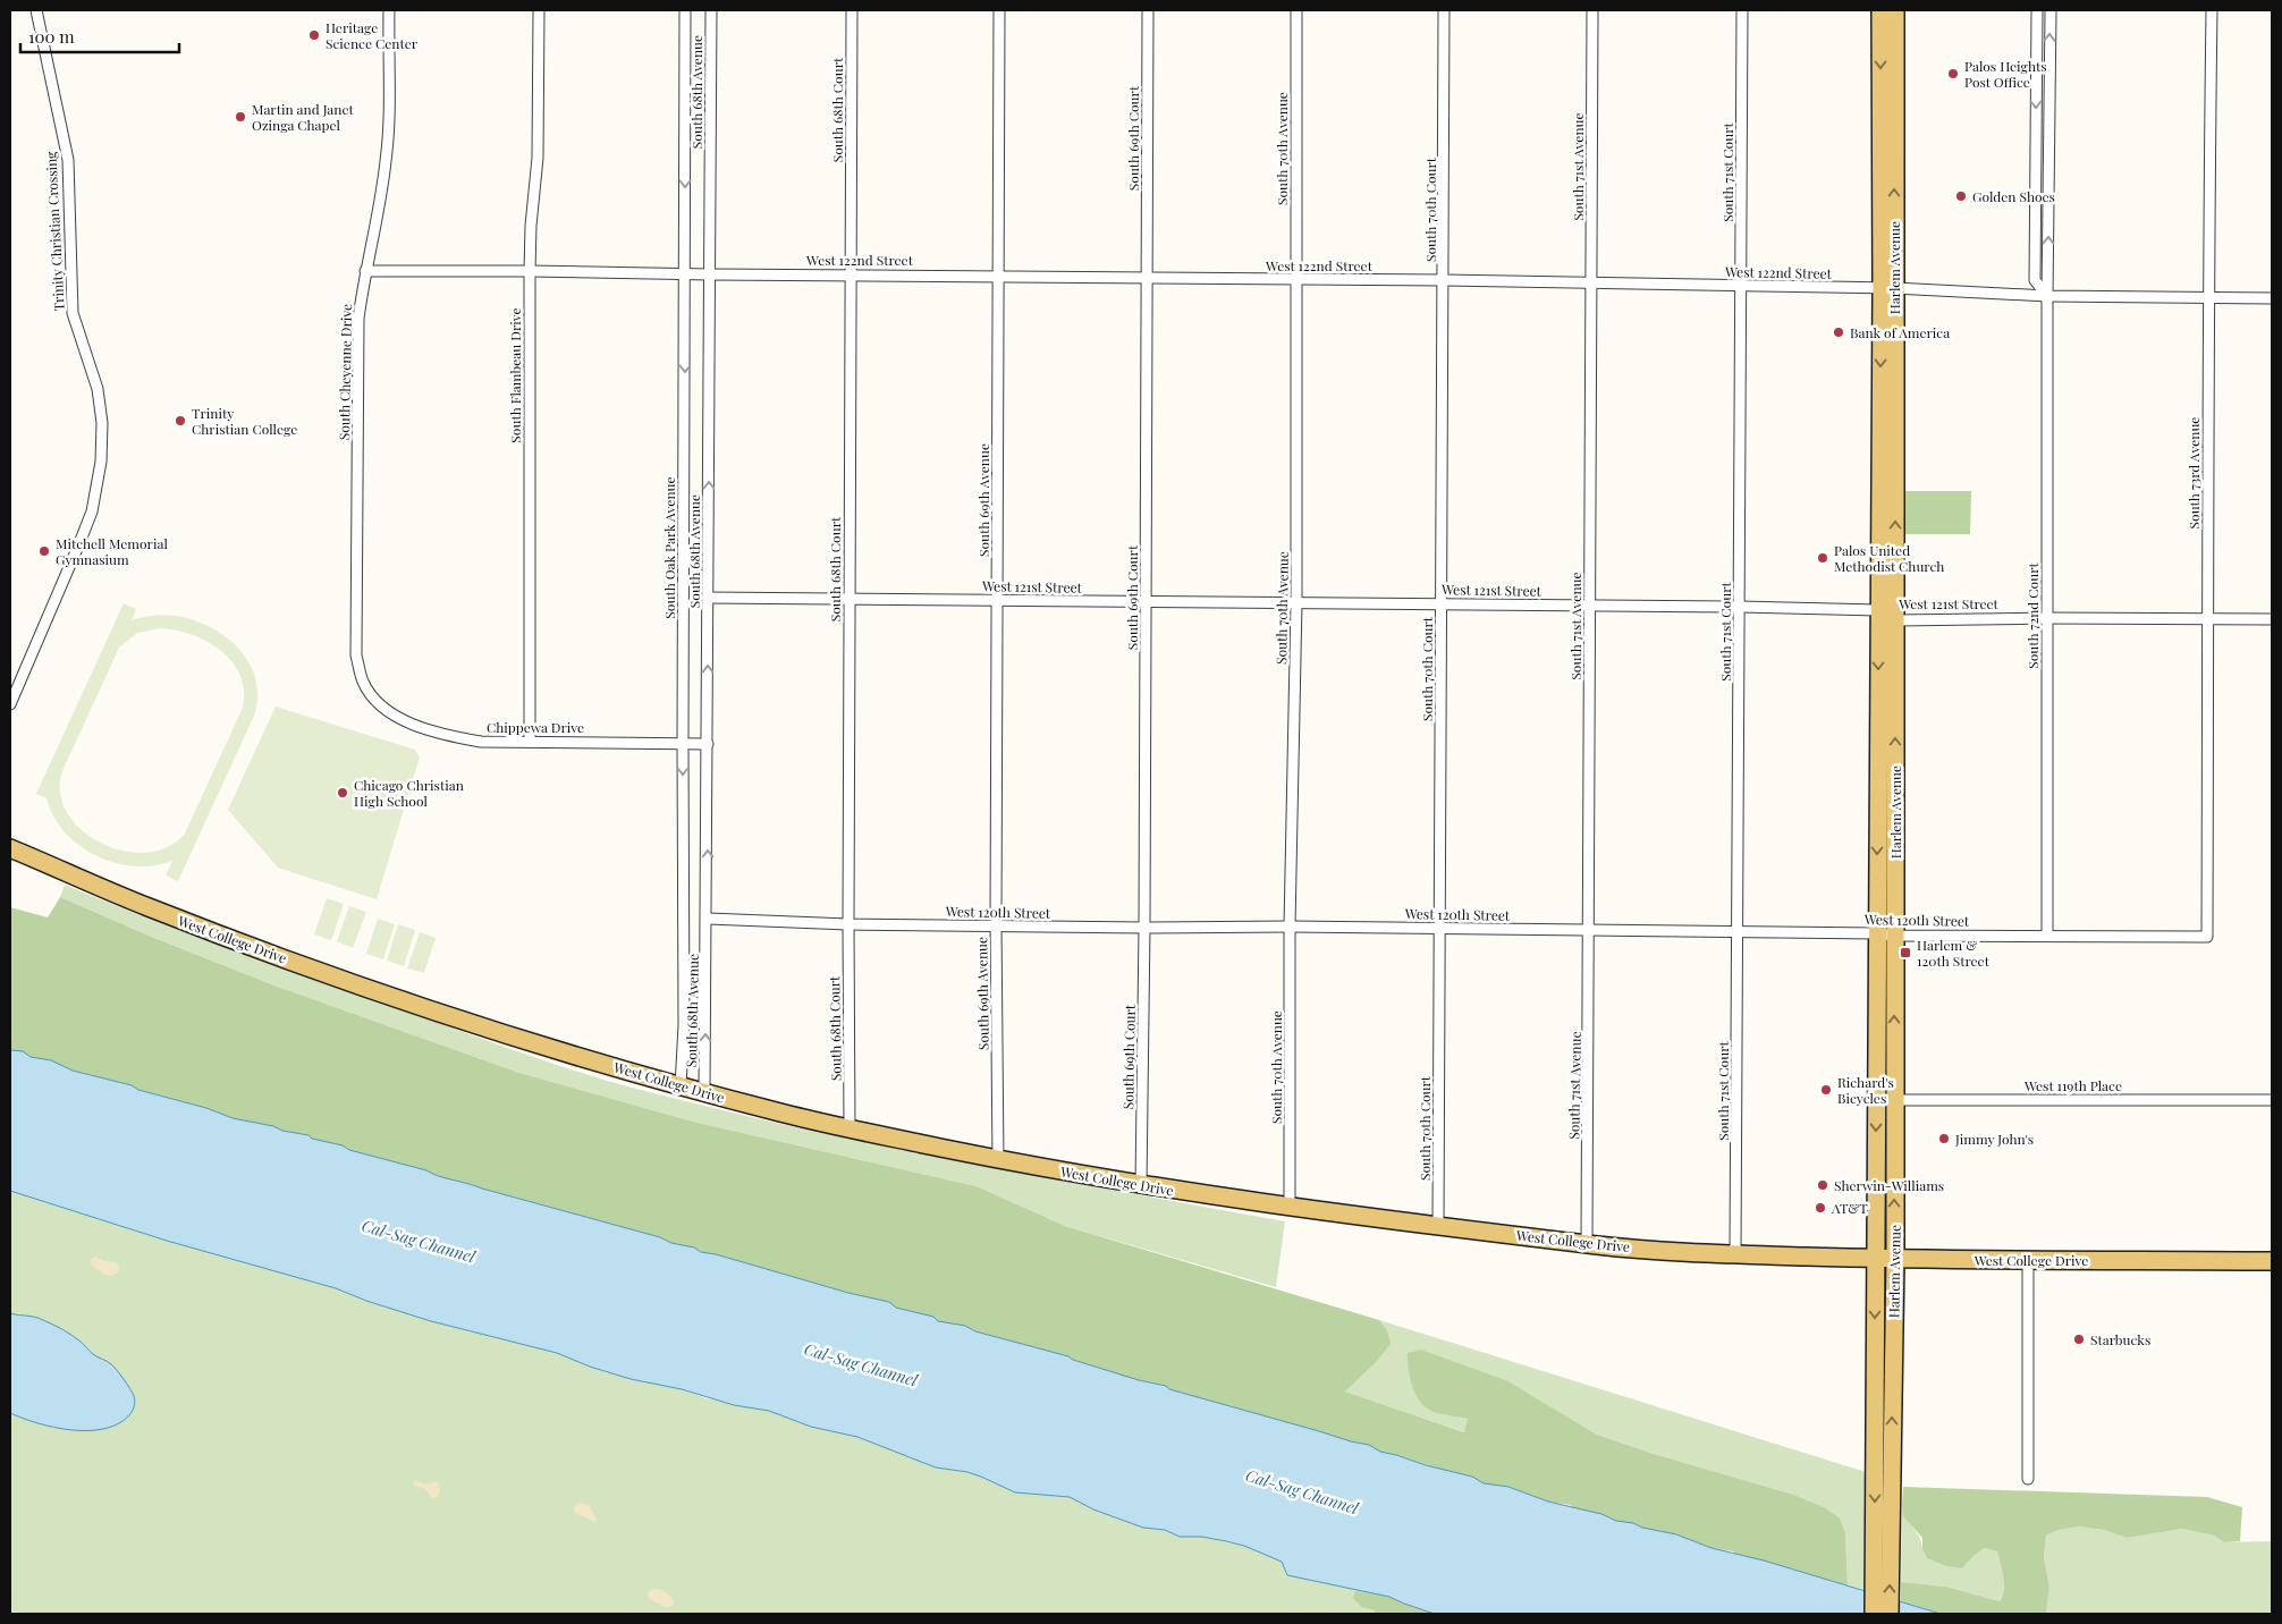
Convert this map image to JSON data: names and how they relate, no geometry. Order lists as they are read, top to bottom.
{
  "streets": {
    "main road": ["Harlem Avenue", "West College Drive"],
    "street": [
      "South 68th Avenue",
      "South 68th Court",
      "South 69th Court",
      "South 70th Avenue",
      "South 71st Avenue",
      "South 71st Court",
      "South 70th Court",
      "Trinity Christian Crossing",
      "West 122nd Street",
      "South Cheyenne Drive",
      "South Flambeau Drive",
      "South 73rd Avenue",
      "South 69th Avenue",
      "South Oak Park Avenue",
      "West 121st Street",
      "South 72nd Court",
      "Chippewa Drive",
      "West 120th Street",
      "West 119th Place"
    ]
  },
  "crossings": [
    ["South 68th Avenue", "West 122nd Street"],
    ["South 68th Avenue", "West 121st Street"],
    ["South 68th Avenue", "Chippewa Drive"],
    ["South 68th Avenue", "West 120th Street"],
    ["South 68th Avenue", "West College Drive"],
    ["South 68th Court", "West 122nd Street"],
    ["South 68th Court", "West 121st Street"],
    ["South 68th Court", "West 120th Street"],
    ["South 68th Court", "West College Drive"],
    ["South 69th Court", "West 122nd Street"],
    ["South 69th Court", "West 121st Street"],
    ["South 69th Court", "West 120th Street"],
    ["South 69th Court", "West College Drive"],
    ["South 70th Avenue", "West 122nd Street"],
    ["South 70th Avenue", "West 121st Street"],
    ["South 70th Avenue", "West 120th Street"],
    ["South 70th Avenue", "West College Drive"],
    ["South 71st Avenue", "West 122nd Street"],
    ["South 71st Avenue", "West 121st Street"],
    ["South 71st Avenue", "West 120th Street"],
    ["South 71st Avenue", "West College Drive"],
    ["South 71st Court", "West 122nd Street"],
    ["South 71st Court", "West 121st Street"],
    ["South 71st Court", "West 120th Street"],
    ["South 71st Court", "West College Drive"],
    ["South 70th Court", "West 122nd Street"],
    ["South 70th Court", "West 121st Street"],
    ["South 70th Court", "West 120th Street"],
    ["South 70th Court", "West College Drive"],
    ["West 122nd Street", "Harlem Avenue"],
    ["West 122nd Street", "South Cheyenne Drive"],
    ["West 122nd Street", "South Flambeau Drive"],
    ["West 122nd Street", "South 73rd Avenue"],
    ["West 122nd Street", "South 69th Avenue"],
    ["West 122nd Street", "South Oak Park Avenue"],
    ["West 122nd Street", "South 72nd Court"],
    ["Harlem Avenue", "West 121st Street"],
    ["Harlem Avenue", "West 120th Street"],
    ["Harlem Avenue", "West College Drive"],
    ["Harlem Avenue", "West 119th Place"],
    ["South Cheyenne Drive", "Chippewa Drive"],
    ["South Flambeau Drive", "Chippewa Drive"],
    ["South 73rd Avenue", "West 121st Street"],
    ["South 73rd Avenue", "West 120th Street"],
    ["South 69th Avenue", "West 121st Street"],
    ["South 69th Avenue", "West 120th Street"],
    ["South 69th Avenue", "West College Drive"],
    ["South Oak Park Avenue", "Chippewa Drive"],
    ["South Oak Park Avenue", "West College Drive"],
    ["West 121st Street", "South 72nd Court"],
    ["South 72nd Court", "West 120th Street"]
  ],
  "one_way": ["South 68th Avenue", "South Oak Park Avenue"],
  "water": ["Cal-Sag Channel"],
  "places": {
    "other": [
      "Heritage Science Center",
      "Palos Heights Post Office",
      "Martin and Janet Ozinga Chapel",
      "Golden Shoes",
      "Bank of America",
      "Trinity Christian College",
      "Mitchell Memorial Gymnasium",
      "Palos United Methodist Church",
      "Chicago Christian High School",
      "Richard's Bicycles",
      "Jimmy John's",
      "Sherwin-Williams",
      "AT&T",
      "Starbucks"
    ],
    "transit": ["Harlem & 120th Street"]
  },
  "scale_bar": "100 m"
}
